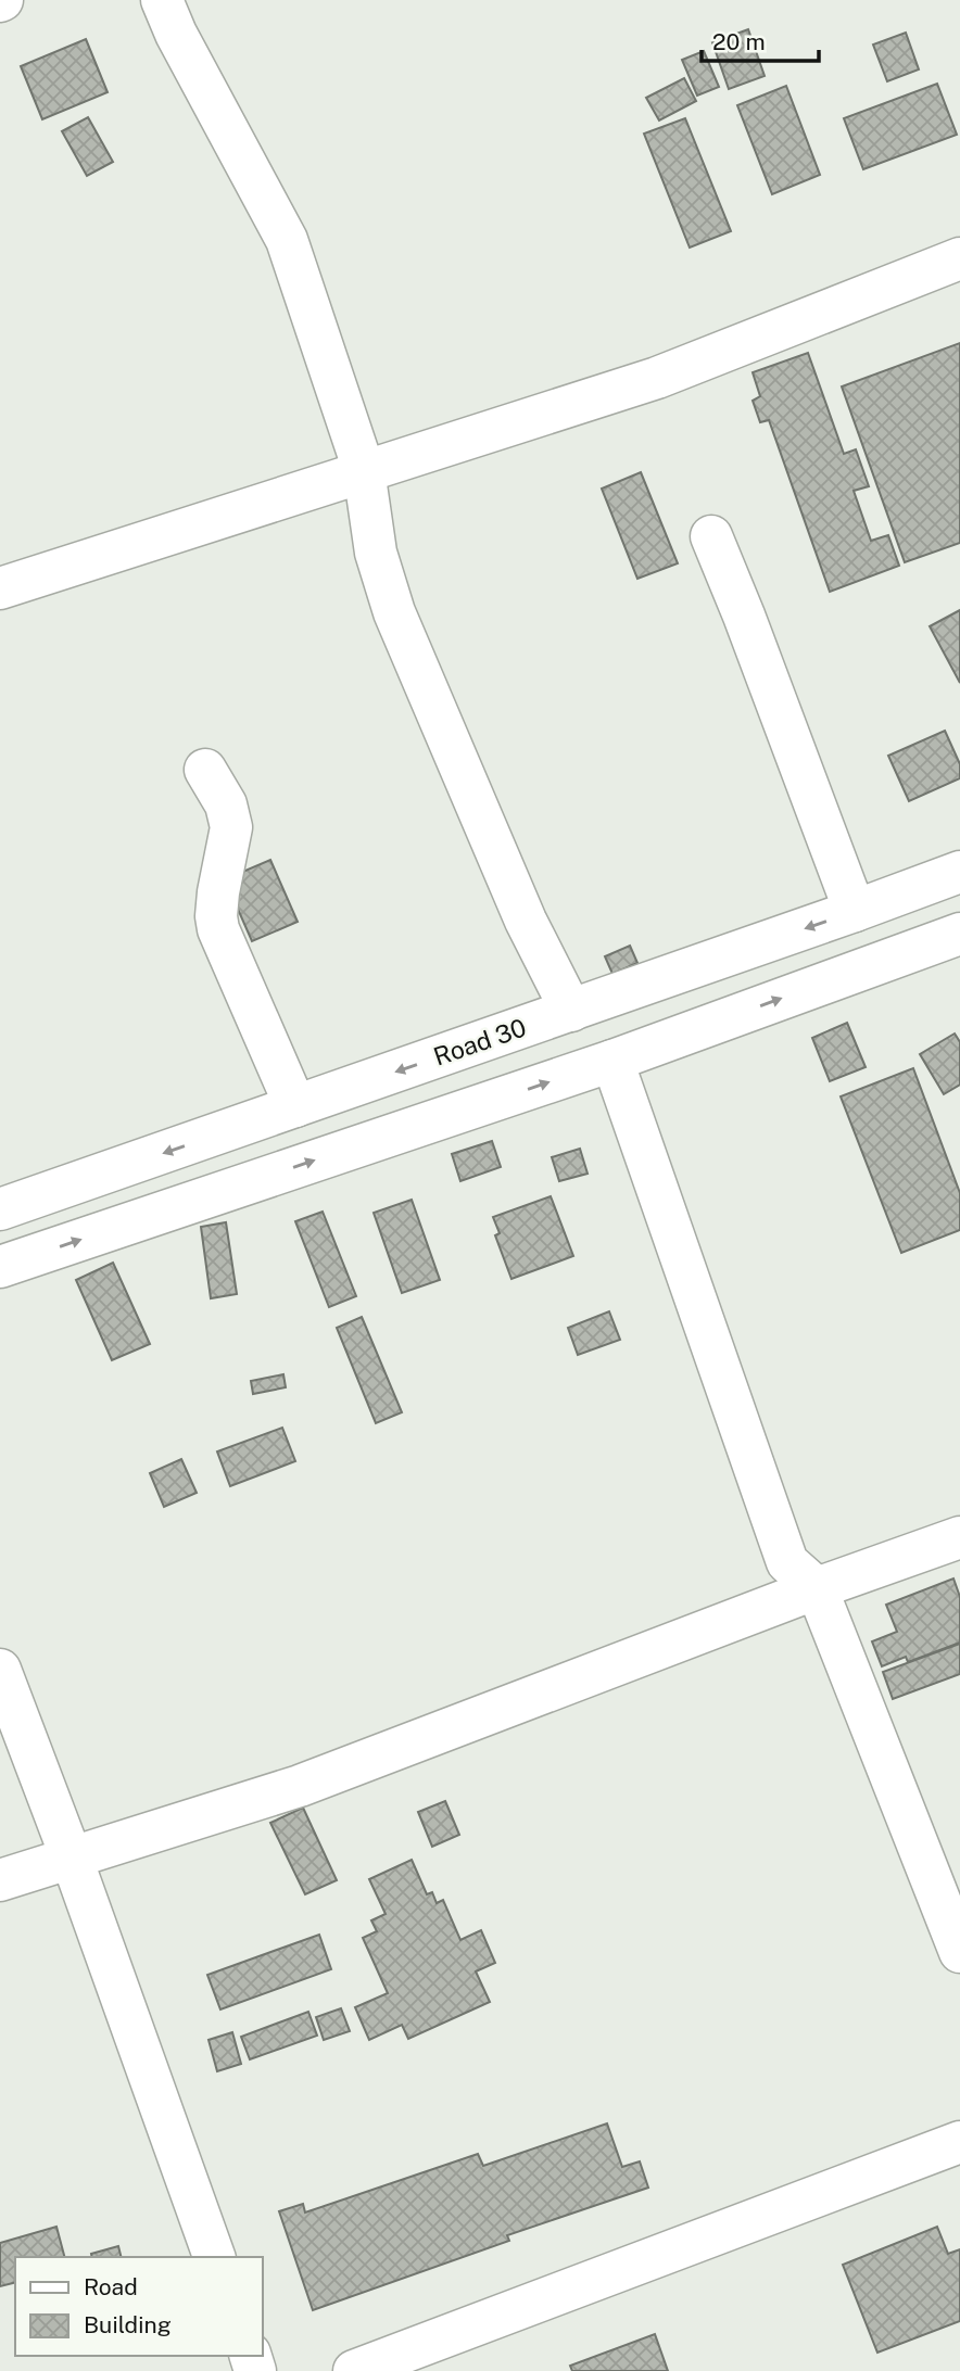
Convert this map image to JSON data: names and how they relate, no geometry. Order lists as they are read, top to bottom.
{
  "streets": {
    "street": ["Road 30"]
  },
  "legend": ["Road", "Building"],
  "scale_bar": "20 m"
}
